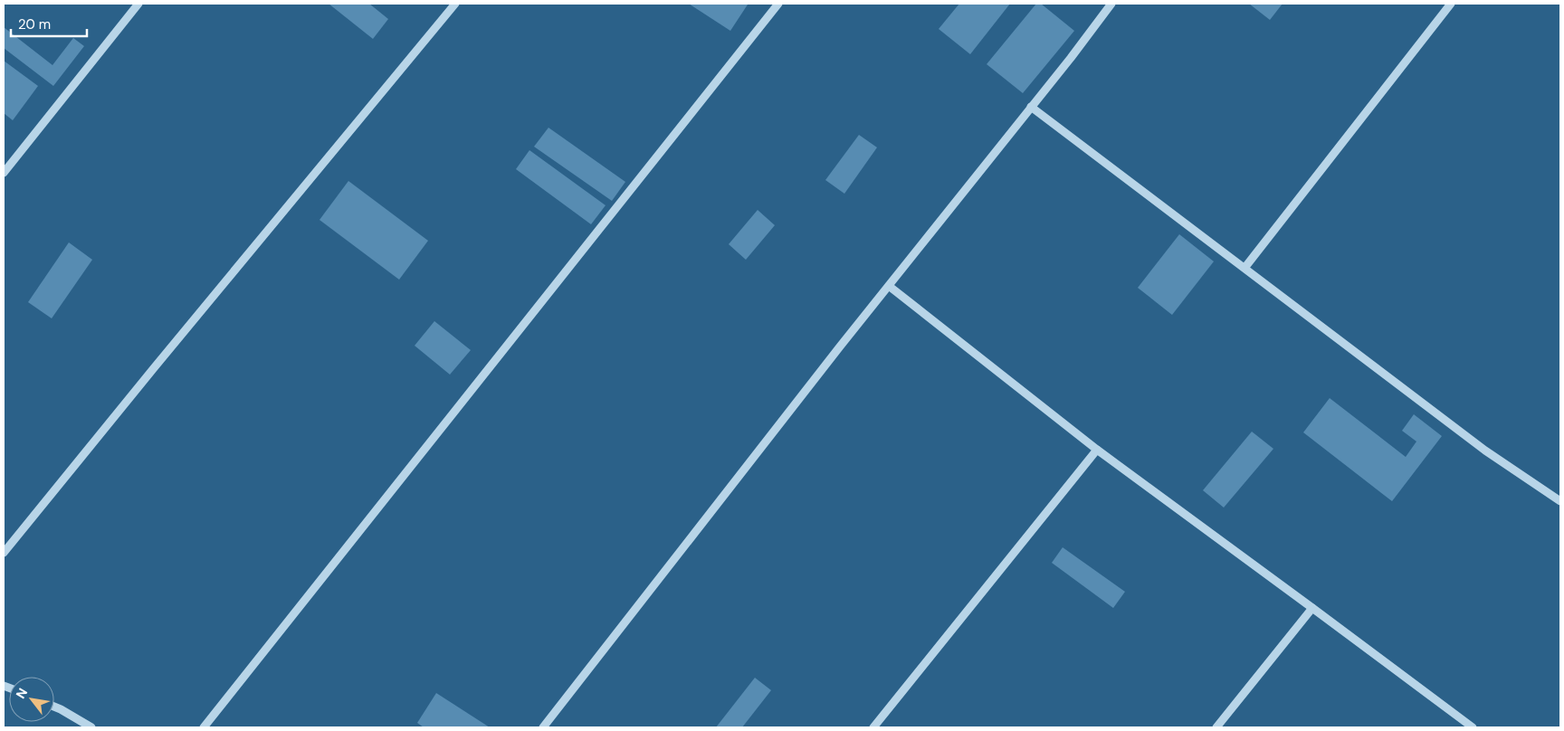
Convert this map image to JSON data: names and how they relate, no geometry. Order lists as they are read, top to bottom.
{
  "scale_bar": "20 m",
  "north": "top left"
}
